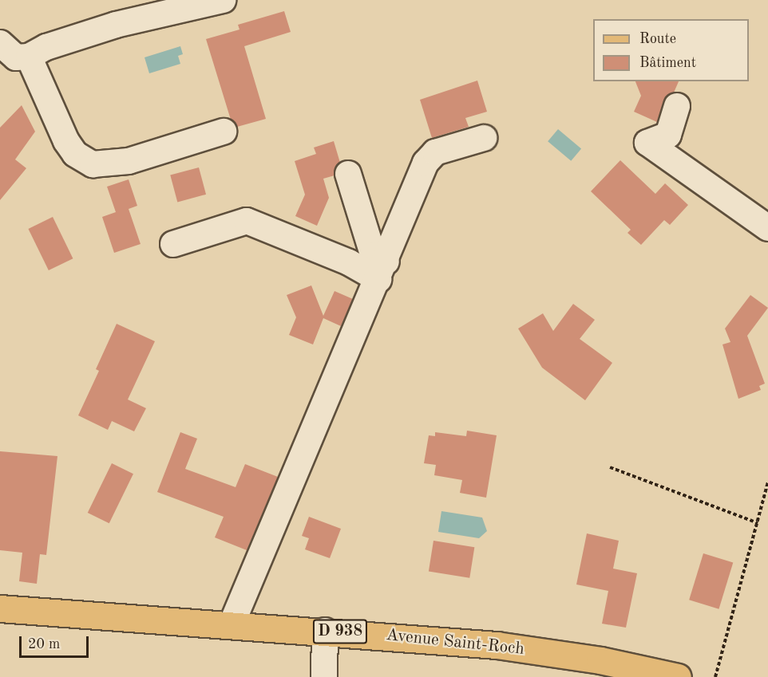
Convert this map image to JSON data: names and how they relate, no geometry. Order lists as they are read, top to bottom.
{
  "streets": {
    "main road": ["D 938", "Avenue Saint-Roch"]
  },
  "legend": ["Route", "Bâtiment"],
  "scale_bar": "20 m"
}
